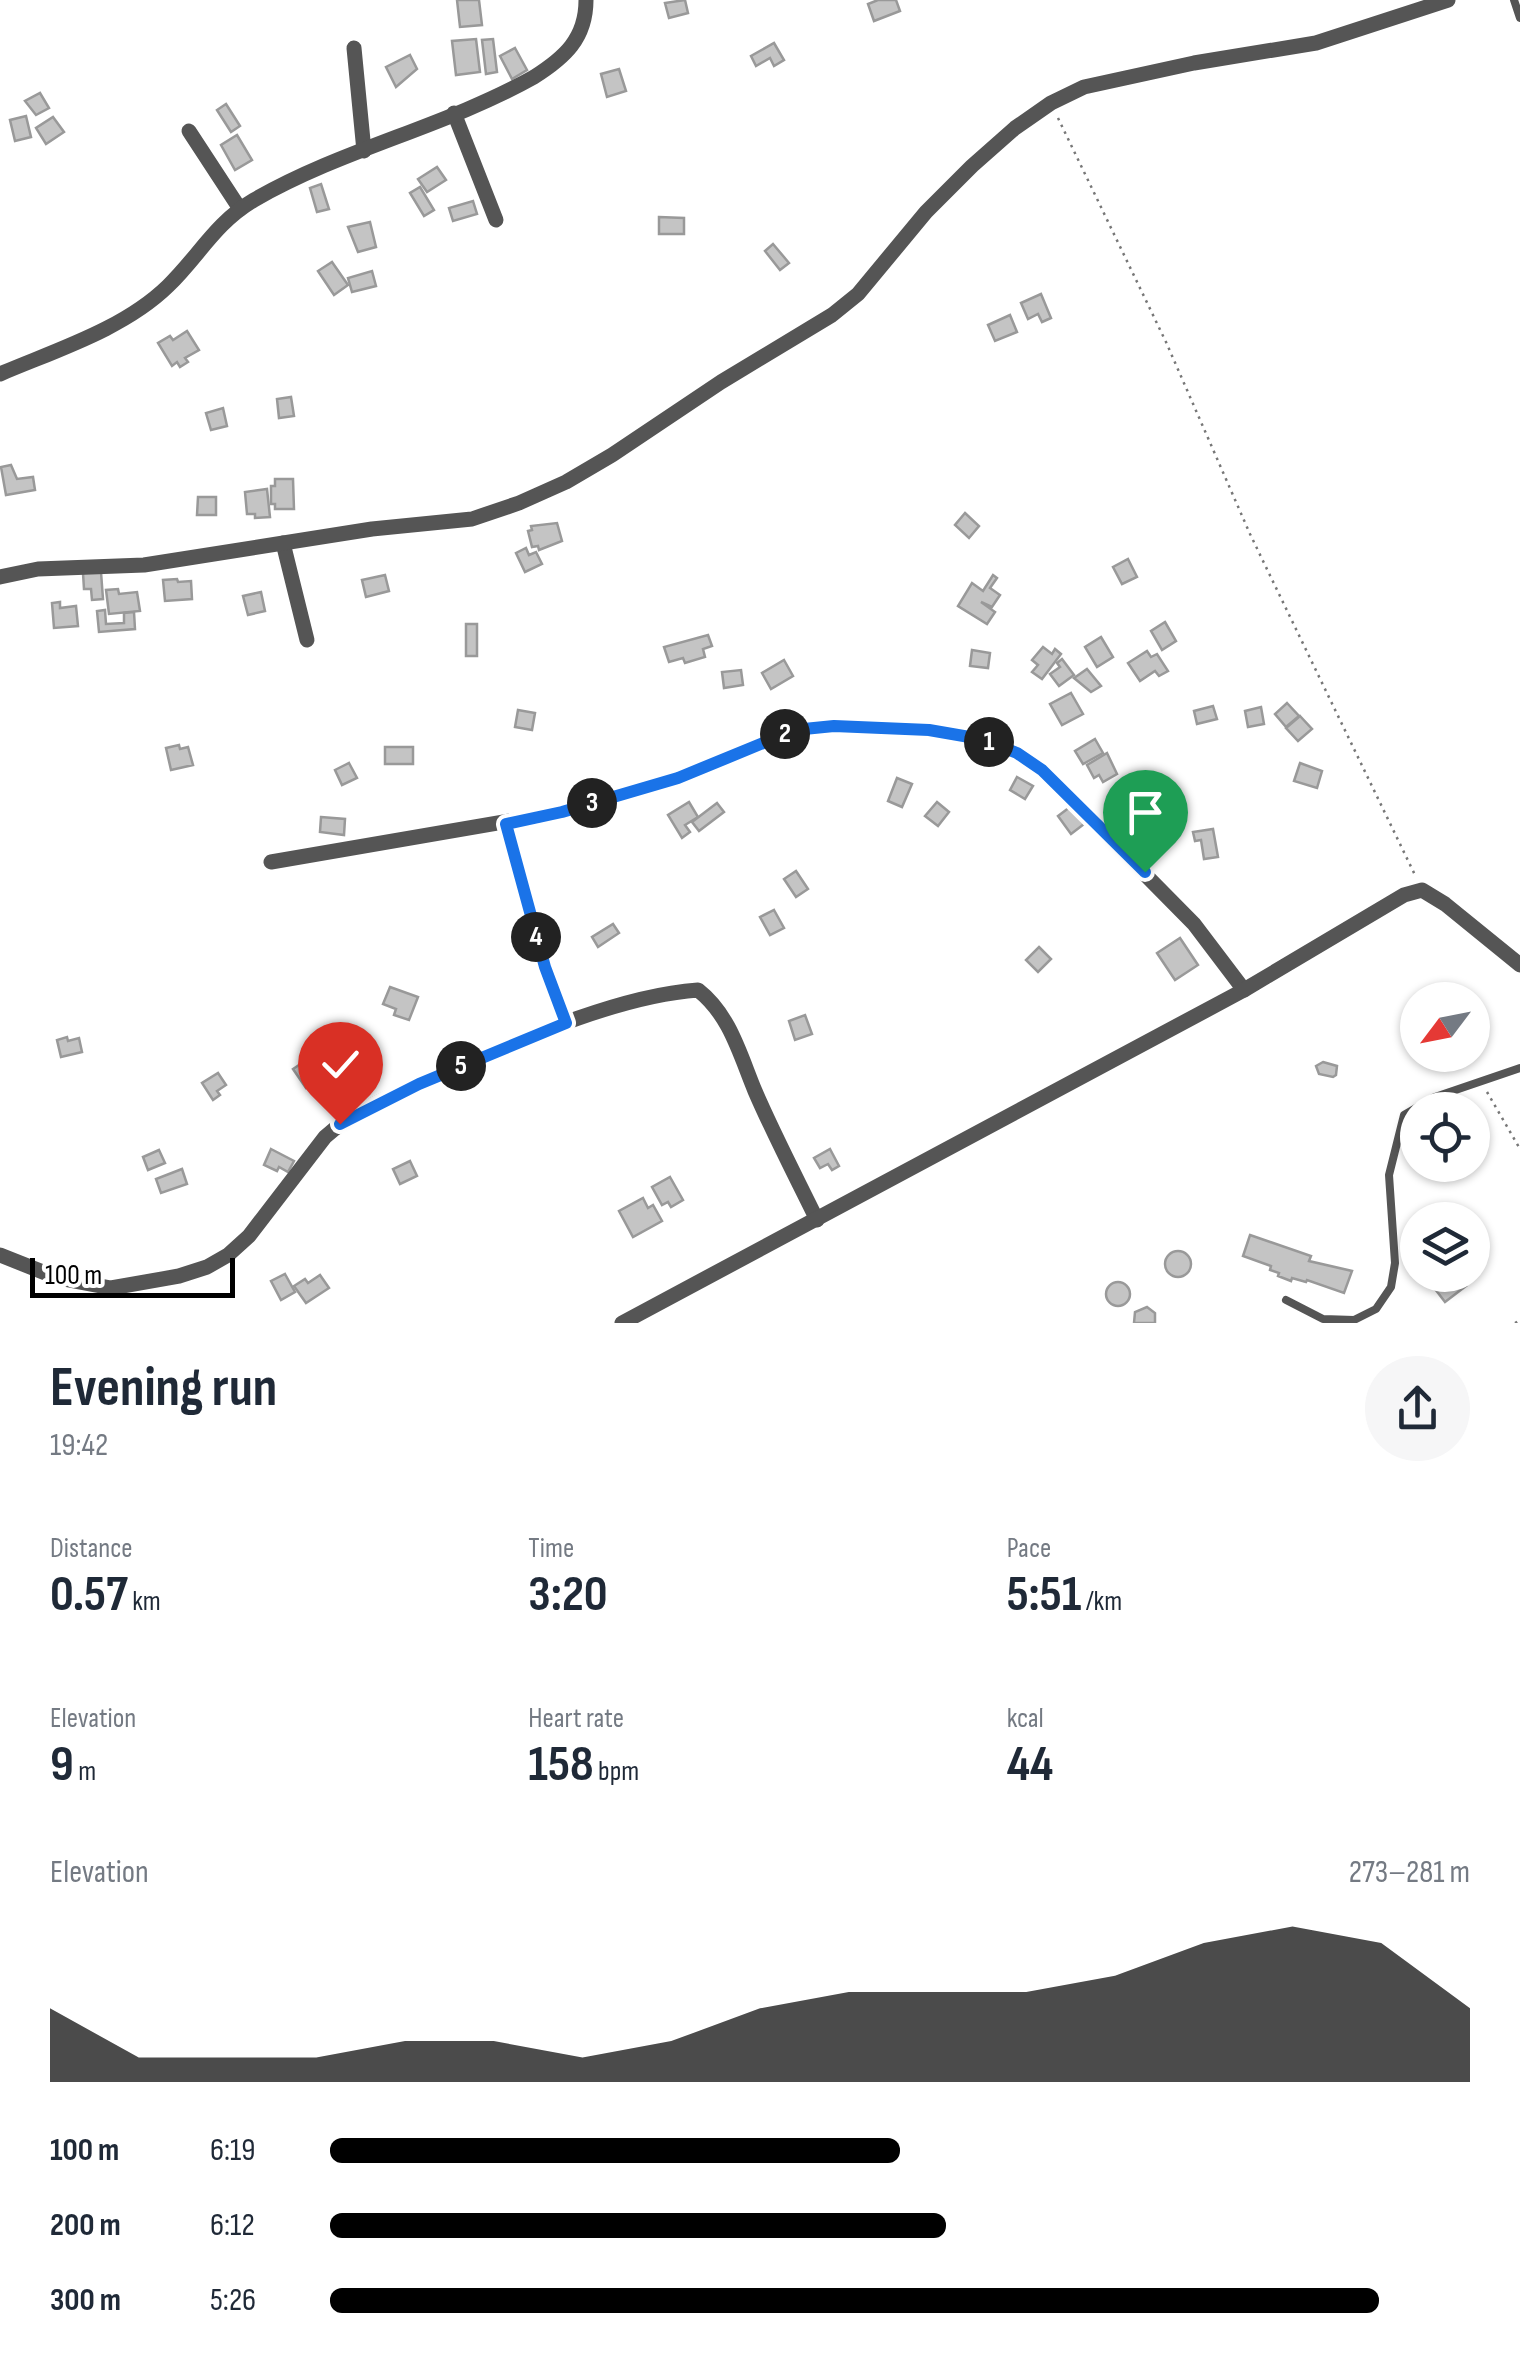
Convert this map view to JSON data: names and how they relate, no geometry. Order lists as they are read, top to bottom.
{
  "scale_bar": "100 m",
  "north": "bottom left",
  "page": {
    "pins": [
      "2",
      "1",
      "3",
      "4",
      "5"
    ],
    "scale": "100 m",
    "heading": ["Evening run", "19:42"],
    "stats": [
      ["Distance", "0.57 km"],
      ["Time", "3:20"],
      ["Pace", "5:51 /km"],
      ["Elevation", "9 m"],
      ["Heart rate", "158 bpm"],
      ["kcal", "44"]
    ],
    "chart": ["Elevation", "273–281 m"],
    "list": [
      {
        "name": "100 m",
        "note": "6:19"
      },
      {
        "name": "200 m",
        "note": "6:12"
      },
      {
        "name": "300 m",
        "note": "5:26"
      }
    ]
  }
}
